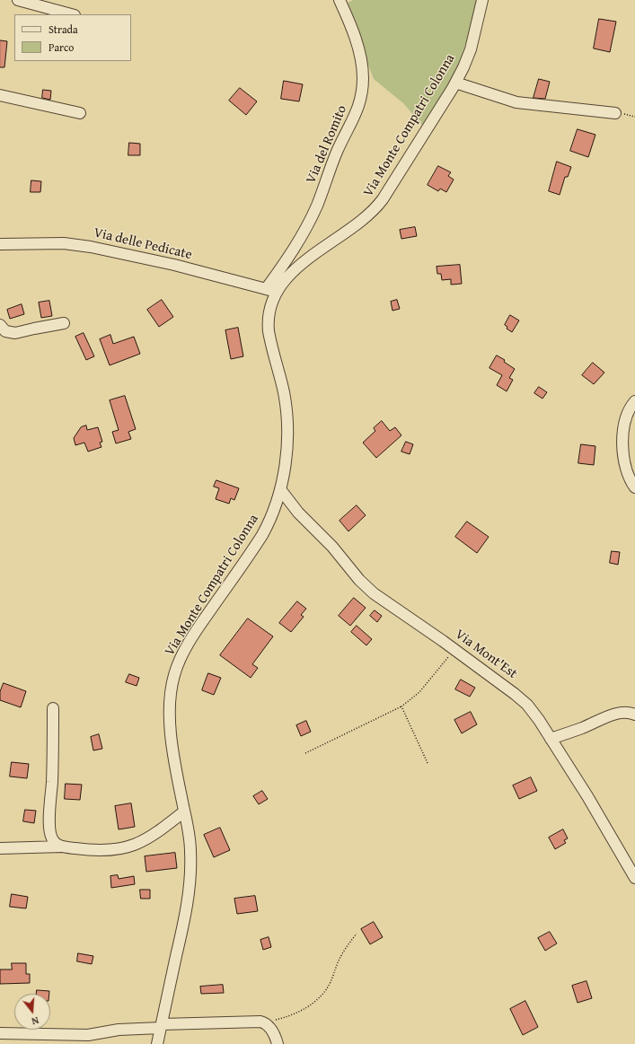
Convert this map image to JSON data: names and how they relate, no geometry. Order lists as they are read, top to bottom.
{
  "streets": {
    "street": [
      "Via Monte Compatri Colonna",
      "Via del Romito",
      "Via delle Pedicate",
      "Via Mont'Est"
    ]
  },
  "crossings": [
    ["Via Monte Compatri Colonna", "Via delle Pedicate"],
    ["Via Monte Compatri Colonna", "Via Mont'Est"],
    ["Via del Romito", "Via delle Pedicate"]
  ],
  "legend": ["Strada", "Parco"],
  "north": "bottom"
}
